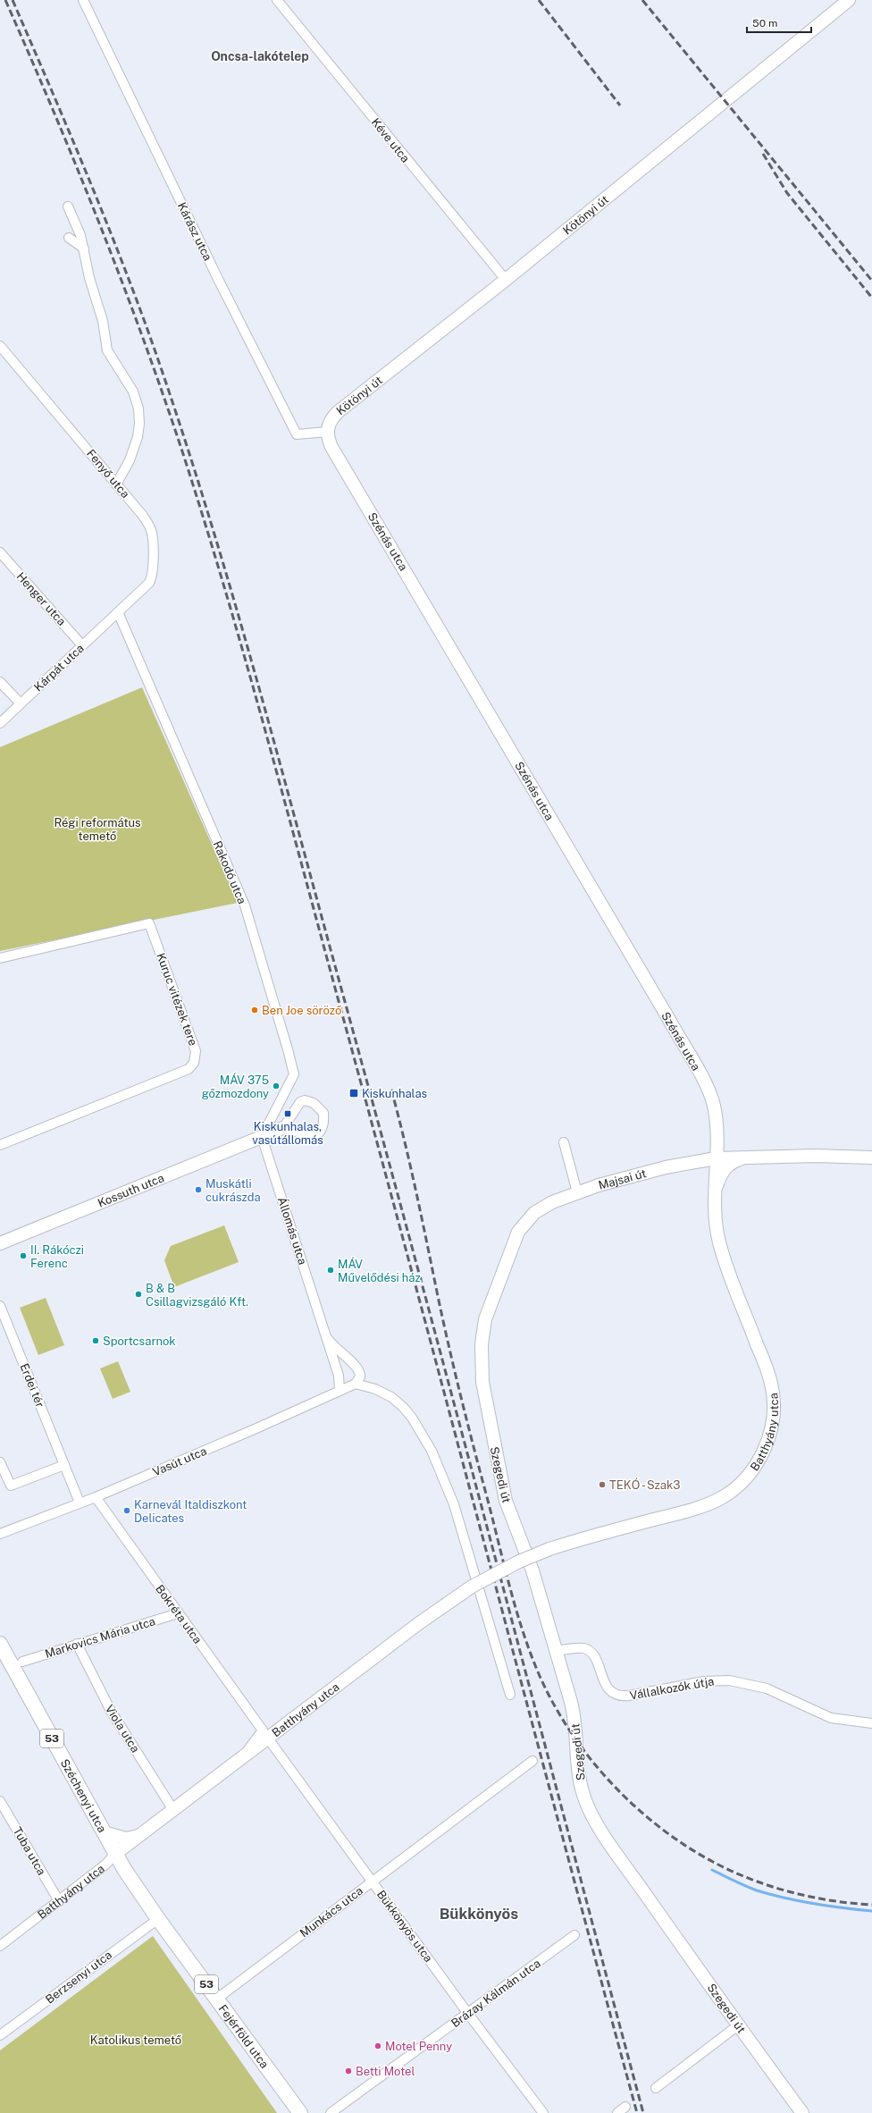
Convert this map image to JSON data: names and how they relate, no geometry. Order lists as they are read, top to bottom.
{
  "streets": {
    "main road": [
      "Kötönyi út",
      "Szénás utca",
      "Majsai út",
      "Kossuth utca",
      "Batthyány utca",
      "Szegedi út",
      "53",
      "Széchenyi utca",
      "Fejérföld utca"
    ],
    "street": [
      "Kéve utca",
      "Kárász utca",
      "Fenyő utca",
      "Henger utca",
      "Kárpát utca",
      "Rakodó utca",
      "Kuruc vitézek tere",
      "Állomás utca",
      "Erdei tér",
      "Vasút utca",
      "Bokréta utca",
      "Markovics Mária utca",
      "Vállalkozók útja",
      "Viola utca",
      "Tuba utca",
      "Munkács utca",
      "Bükkönyös utca",
      "Berzsenyi utca",
      "Brázay Kálmán utca"
    ]
  },
  "crossings": [
    ["Kéve utca", "Kötönyi út"],
    ["Kötönyi út", "Kárász utca"],
    ["Kötönyi út", "Szénás utca"],
    ["Kárász utca", "Szénás utca"],
    ["Fenyő utca", "Kárpát utca"],
    ["Fenyő utca", "Rakodó utca"],
    ["Szénás utca", "Majsai út"],
    ["Szénás utca", "Batthyány utca"],
    ["Henger utca", "Kárpát utca"],
    ["Kárpát utca", "Rakodó utca"],
    ["Rakodó utca", "Kossuth utca"],
    ["Rakodó utca", "Állomás utca"],
    ["Majsai út", "Batthyány utca"],
    ["Majsai út", "Szegedi út"],
    ["Kossuth utca", "Állomás utca"],
    ["Állomás utca", "Vasút utca"],
    ["Erdei tér", "Vasút utca"],
    ["Batthyány utca", "Bokréta utca"],
    ["Batthyány utca", "Viola utca"],
    ["Batthyány utca", "Széchenyi utca"],
    ["Batthyány utca", "Tuba utca"],
    ["Batthyány utca", "Bükkönyös utca"],
    ["Batthyány utca", "Fejérföld utca"],
    ["Vasút utca", "Bokréta utca"],
    ["Szegedi út", "Vállalkozók útja"],
    ["Bokréta utca", "Markovics Mária utca"],
    ["Bokréta utca", "Bükkönyös utca"],
    ["Markovics Mária utca", "Viola utca"],
    ["Széchenyi utca", "Fejérföld utca"],
    ["Munkács utca", "Bükkönyös utca"],
    ["Munkács utca", "Fejérföld utca"],
    ["Bükkönyös utca", "Brázay Kálmán utca"],
    ["Berzsenyi utca", "Fejérföld utca"]
  ],
  "districts": ["Oncsa-lakótelep", "Bükkönyös"],
  "parks": ["Régi református temető", "Katolikus temető"],
  "places": {
    "other": [
      "Ben Joe söröző",
      "MÁV 375 gőzmozdony",
      "Muskátli cukrászda",
      "II. Rákóczi Ferenc",
      "MÁV Művelődési ház",
      "B & B Csillagvizsgáló Kft.",
      "Sportcsarnok",
      "TEKÓ - Szak3",
      "Karnevál Italdiszkont Delicates",
      "Motel Penny",
      "Betti Motel"
    ],
    "transit": ["Kiskunhalas", "Kiskunhalas, vasútállomás"]
  },
  "scale_bar": "50 m"
}
